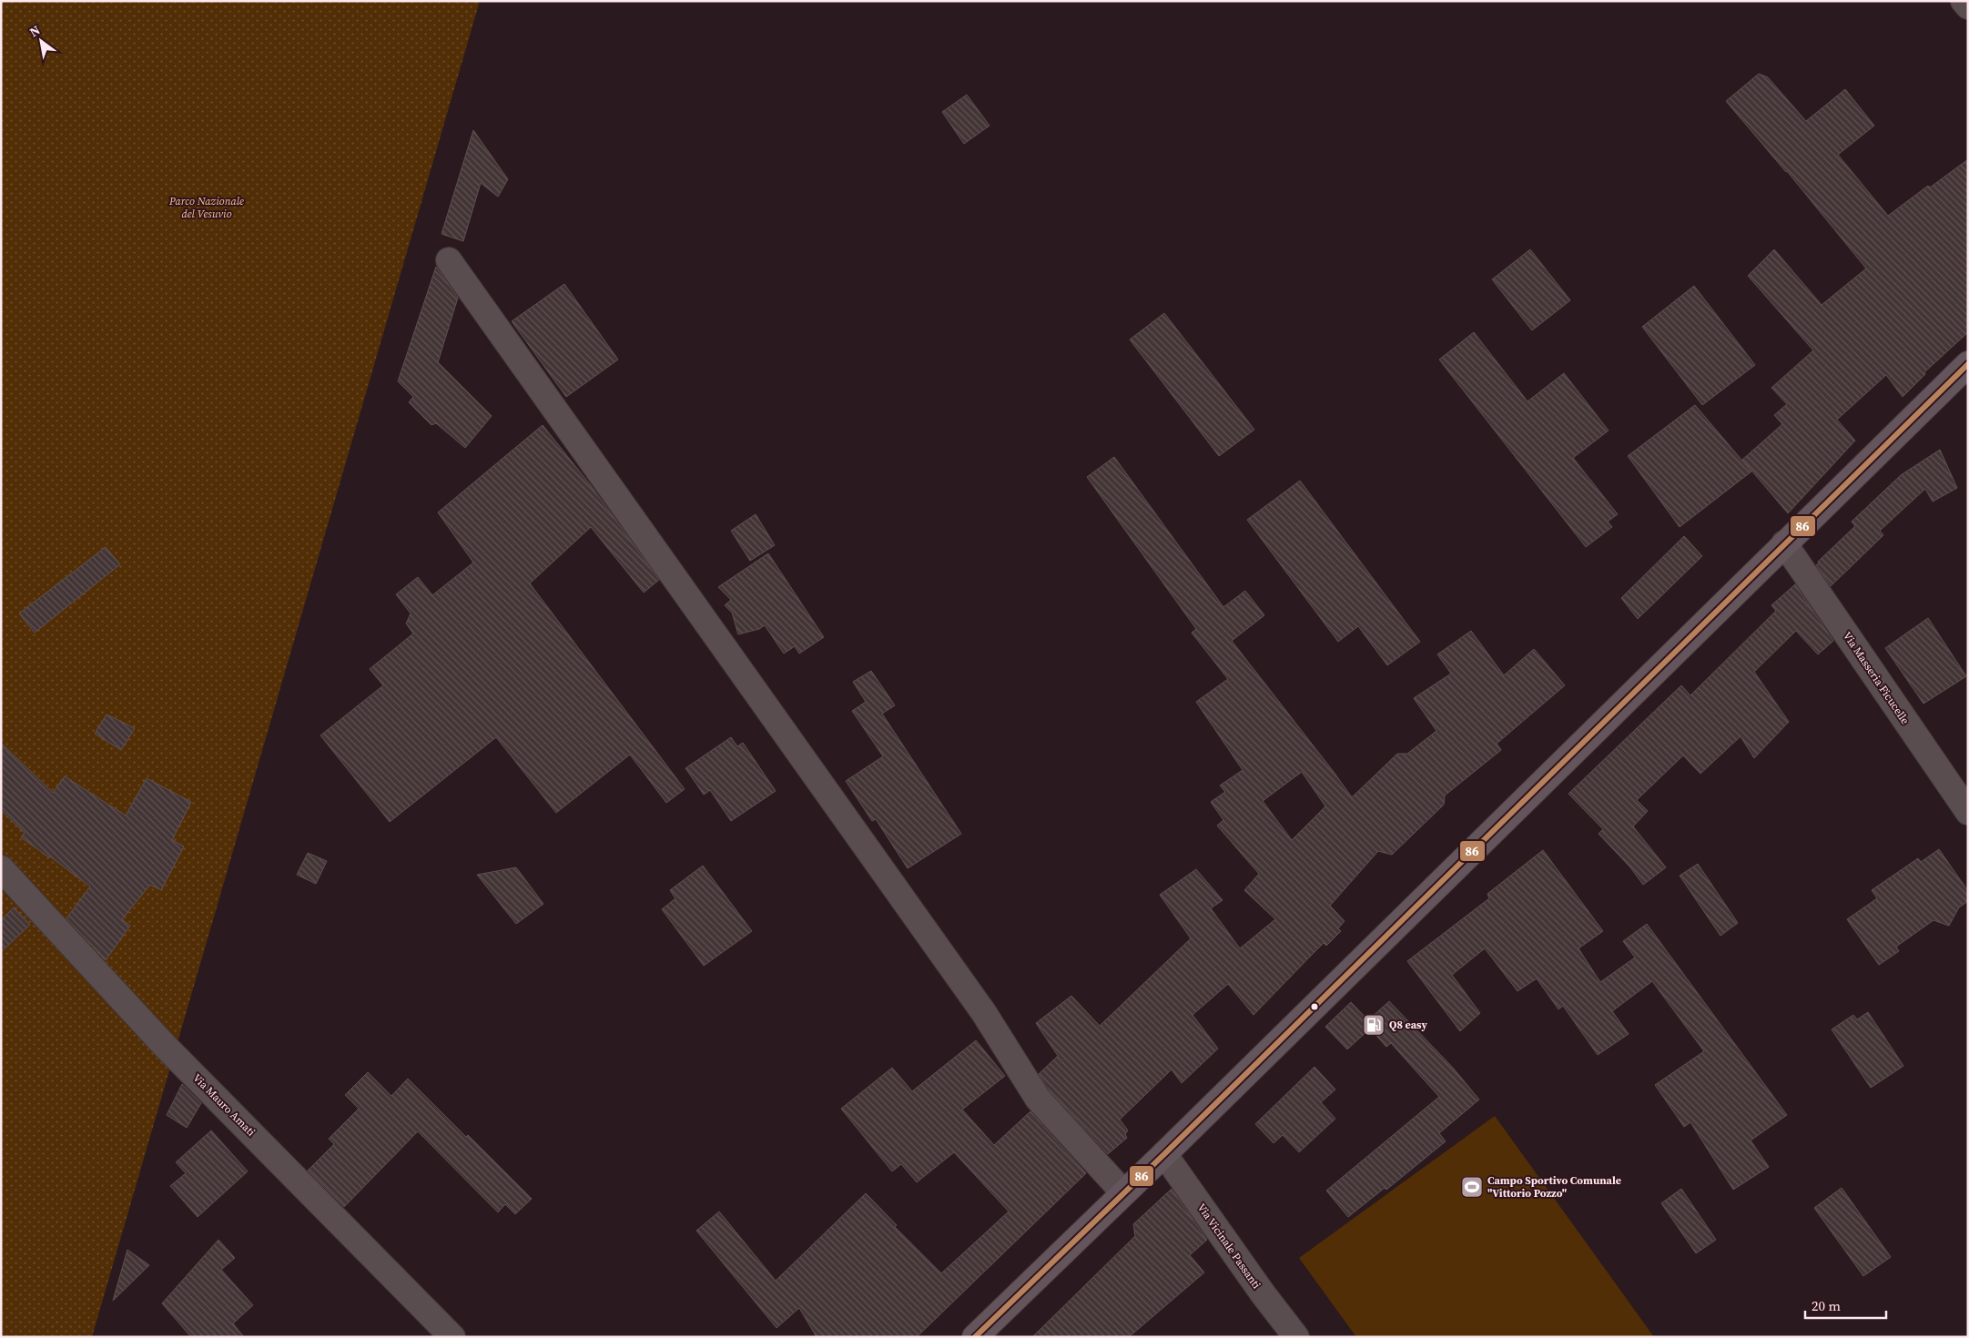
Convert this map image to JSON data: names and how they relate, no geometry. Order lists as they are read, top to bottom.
{
  "streets": {
    "street": ["Via Masseria Ficucelle", "Via Mauro Amati", "Via Vicinale Passanti"]
  },
  "parks": ["Parco Nazionale del Vesuvio"],
  "places": {
    "fuel station": ["Q8 easy"],
    "sports": ["Campo Sportivo Comunale \"Vittorio Pozzo\""]
  },
  "lines": ["transit line 86"],
  "scale_bar": "20 m",
  "north": "top left"
}
